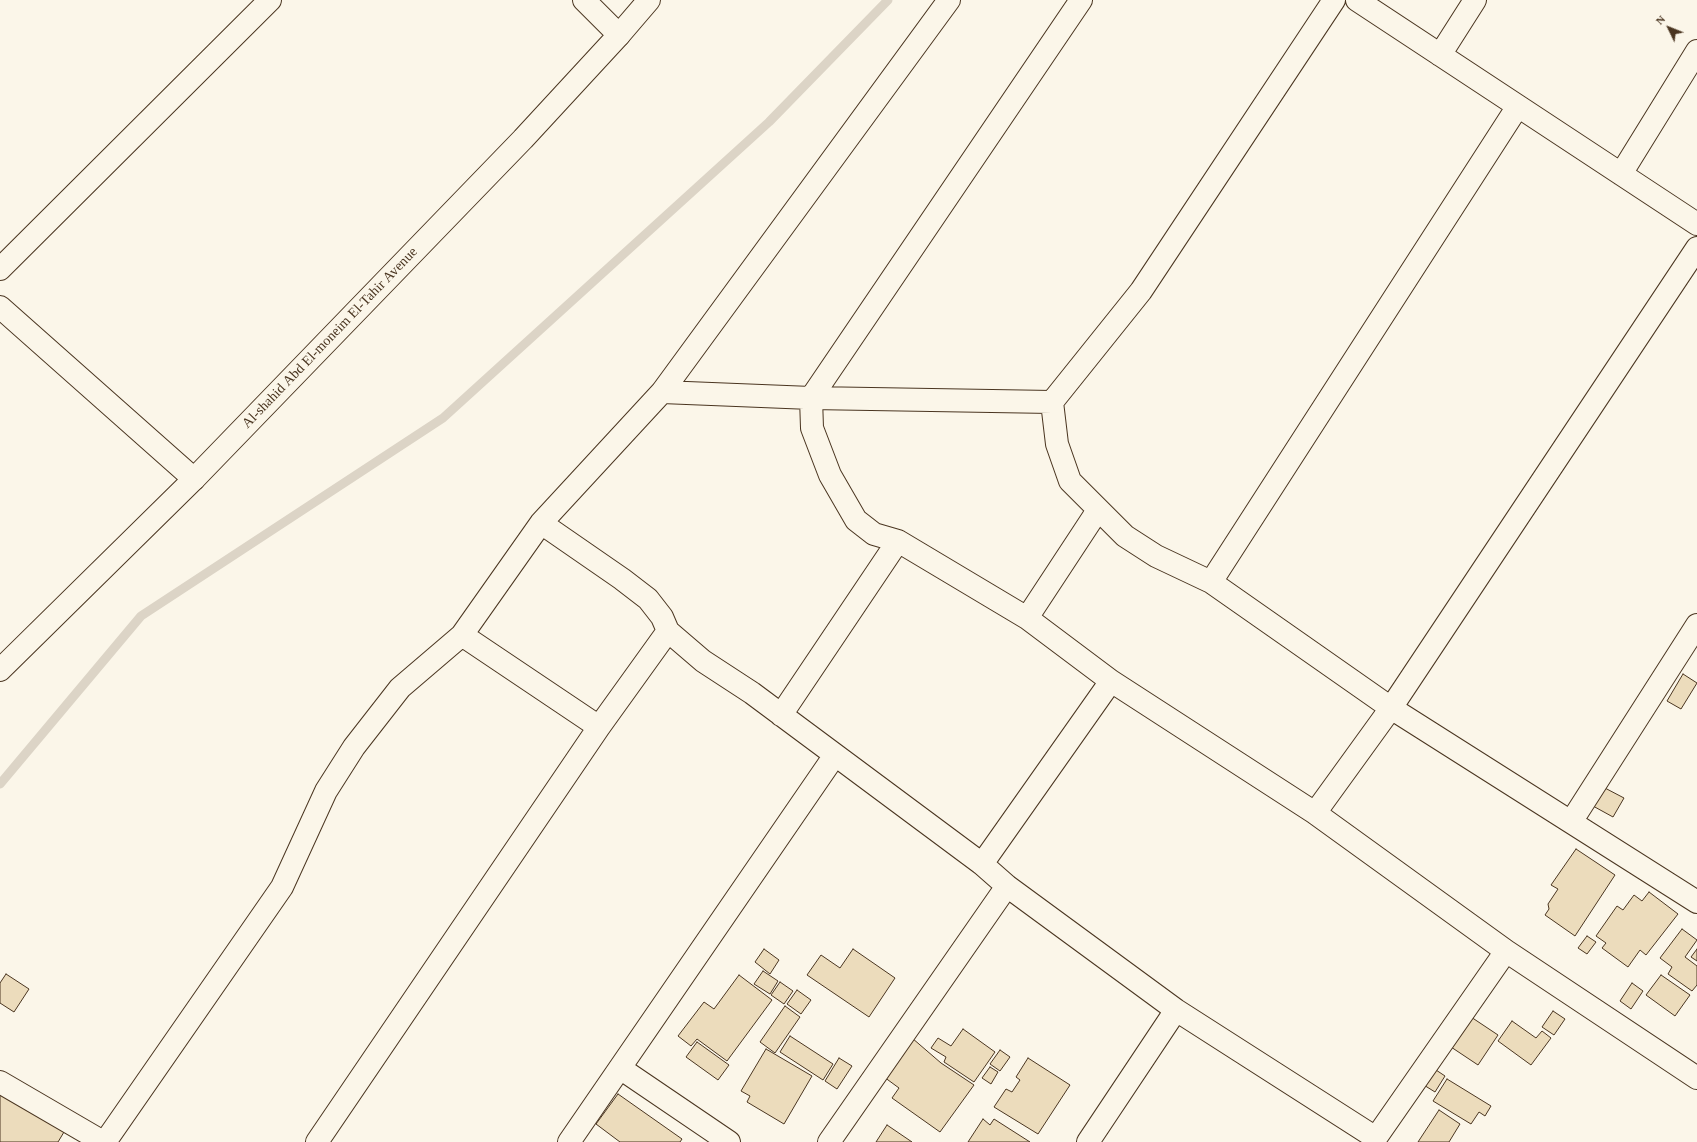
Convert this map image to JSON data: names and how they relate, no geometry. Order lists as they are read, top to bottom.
{
  "streets": {
    "street": ["Al-shahid Abd El-moneim El-Tahir Avenue"]
  },
  "north": "top left"
}
